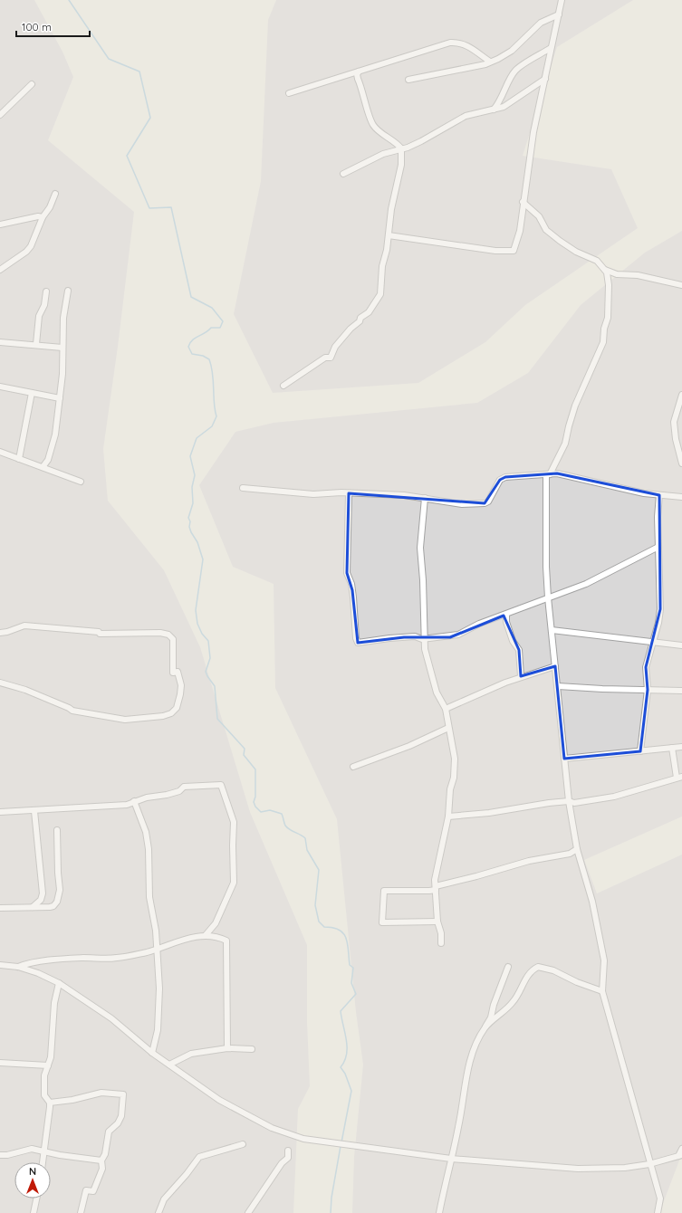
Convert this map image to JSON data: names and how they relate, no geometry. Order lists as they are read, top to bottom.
{
  "scale_bar": "100 m",
  "north": "top"
}
